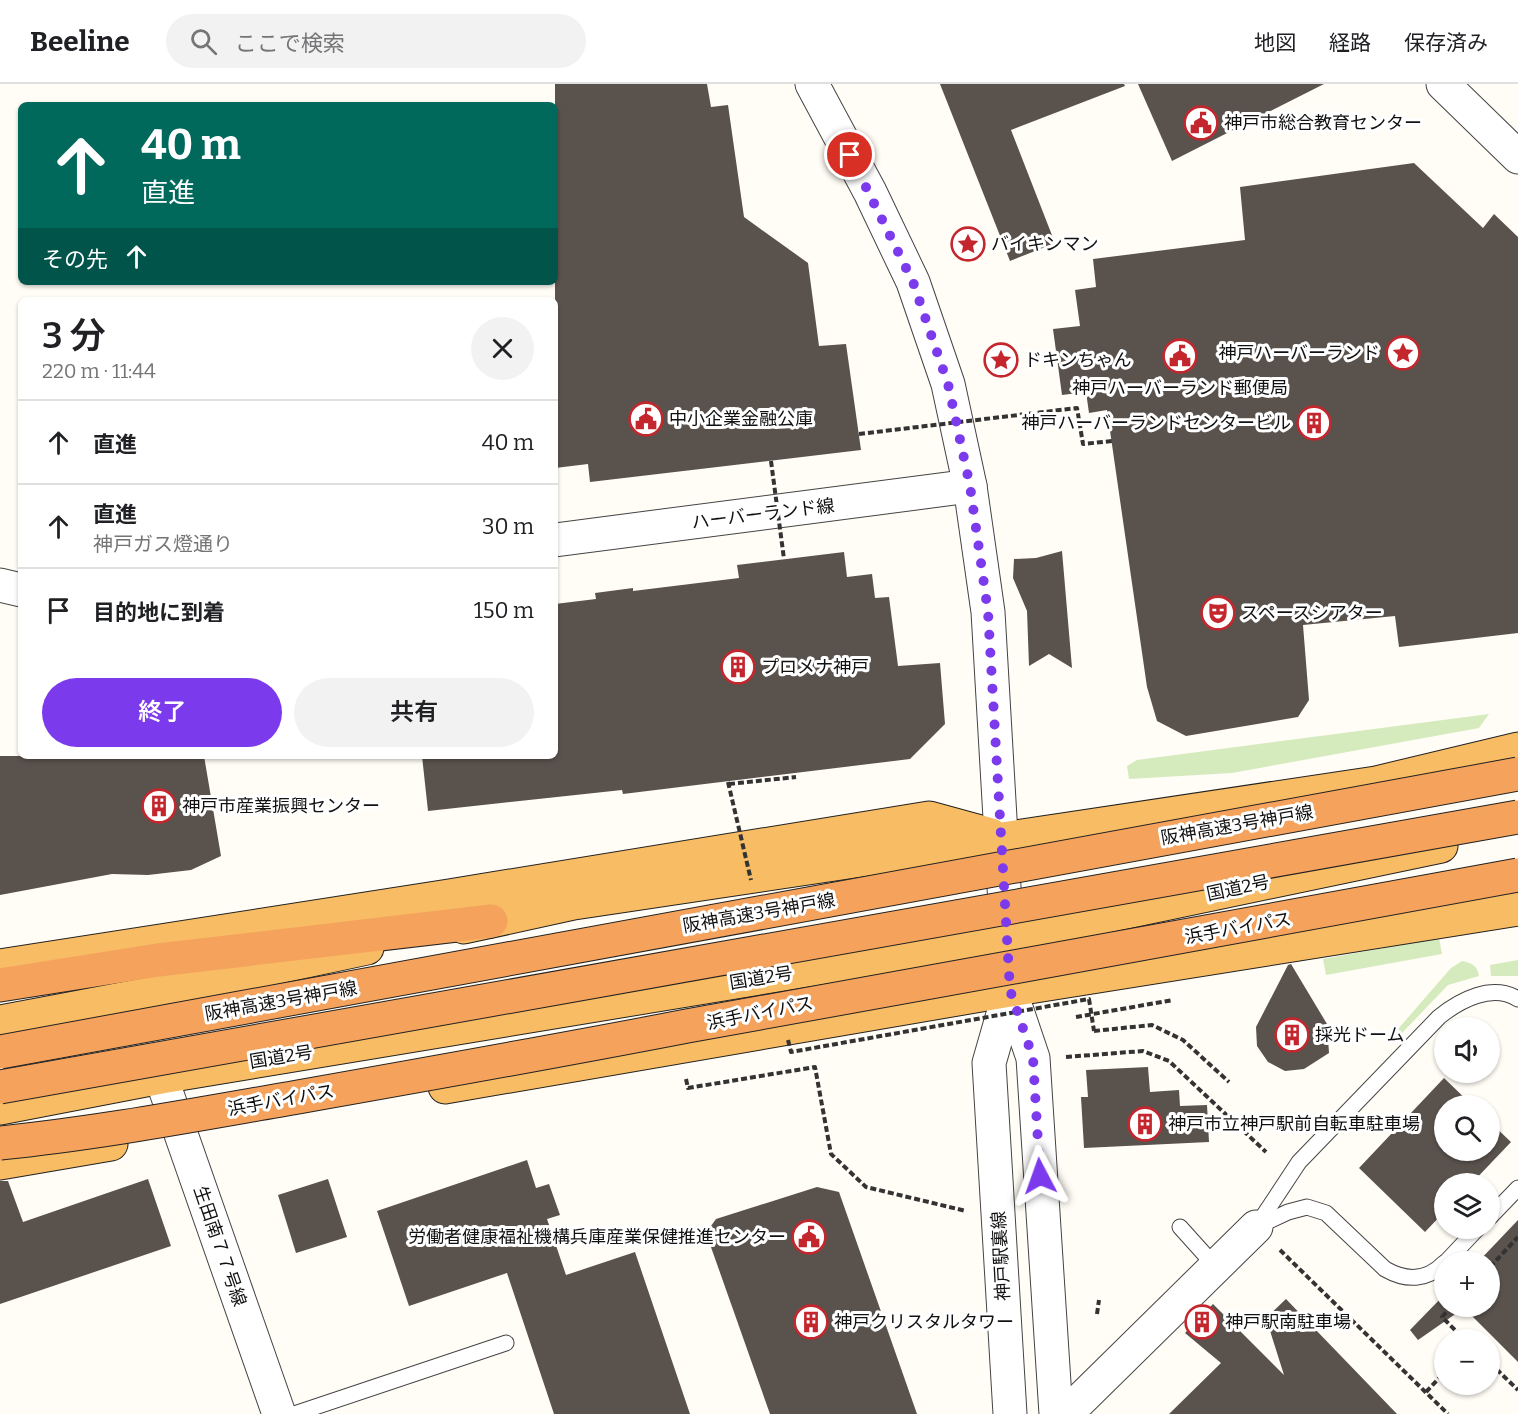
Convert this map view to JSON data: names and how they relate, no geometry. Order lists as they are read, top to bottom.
{
  "streets": {
    "highway": ["阪神高速3号神戸線", "国道2号", "浜手バイパス"],
    "street": ["ハーバーランド線", "生田南７７号線", "神戸駅裏線"]
  },
  "crossings": [
    ["国道2号", "生田南７７号線"]
  ],
  "places": {
    "public building": [
      "神戸市総合教育センター",
      "神戸ハーバーランド郵便局",
      "中小企業金融公庫",
      "労働者健康福祉機構兵庫産業保健推進センター"
    ],
    "place": ["バイキンマン", "神戸ハーバーランド", "ドキンちゃん"],
    "building": [
      "神戸ハーバーランドセンタービル",
      "プロメナ神戸",
      "神戸市産業振興センター",
      "採光ドーム",
      "神戸市立神戸駅前自転車駐車場",
      "神戸クリスタルタワー",
      "神戸駅南駐車場"
    ],
    "theatre": ["スペースシアター"]
  },
  "page": {
    "header": "Beeline",
    "search": "ここで検索",
    "nav": ["地図", "経路", "保存済み"],
    "turn": ["40 m", "直進"],
    "then": "その先",
    "heading": ["3 分", "220 m · 11:44"],
    "list": [
      {
        "name": "直進",
        "value": "40 m"
      },
      {
        "name": "直進",
        "note": "神戸ガス燈通り",
        "value": "30 m"
      },
      {
        "name": "目的地に到着",
        "value": "150 m"
      }
    ],
    "buttons": ["終了", "共有"],
    "map_buttons": ["+", "−"]
  }
}
